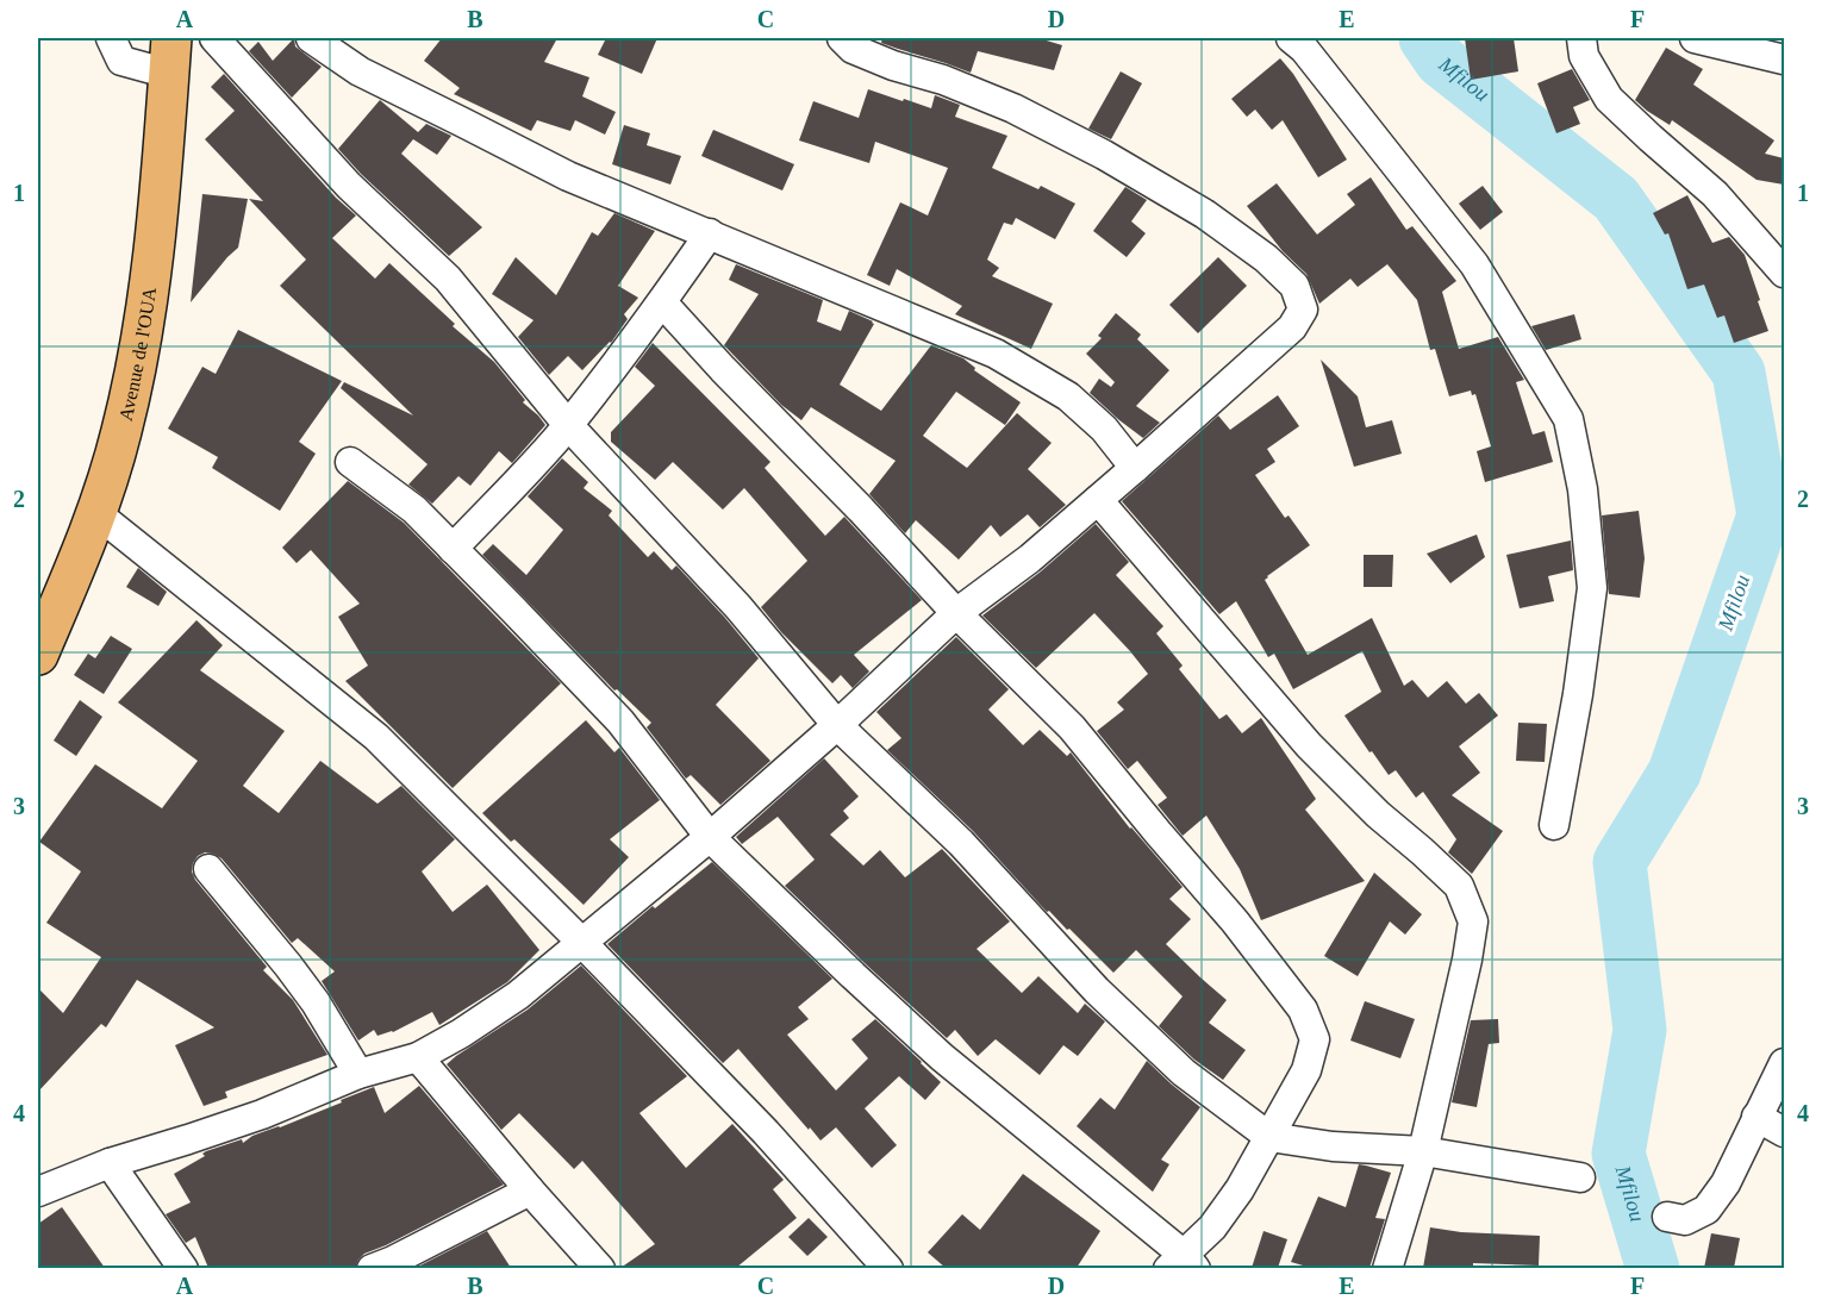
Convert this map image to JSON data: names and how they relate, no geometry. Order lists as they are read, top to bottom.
{
  "streets": {
    "main road": ["Avenue de l'OUA"]
  },
  "water": ["Mfilou"],
  "grid": {
    "columns": [
      "A",
      "B",
      "C",
      "D",
      "E",
      "F"
    ],
    "rows": [
      "1",
      "2",
      "3",
      "4"
    ]
  }
}
